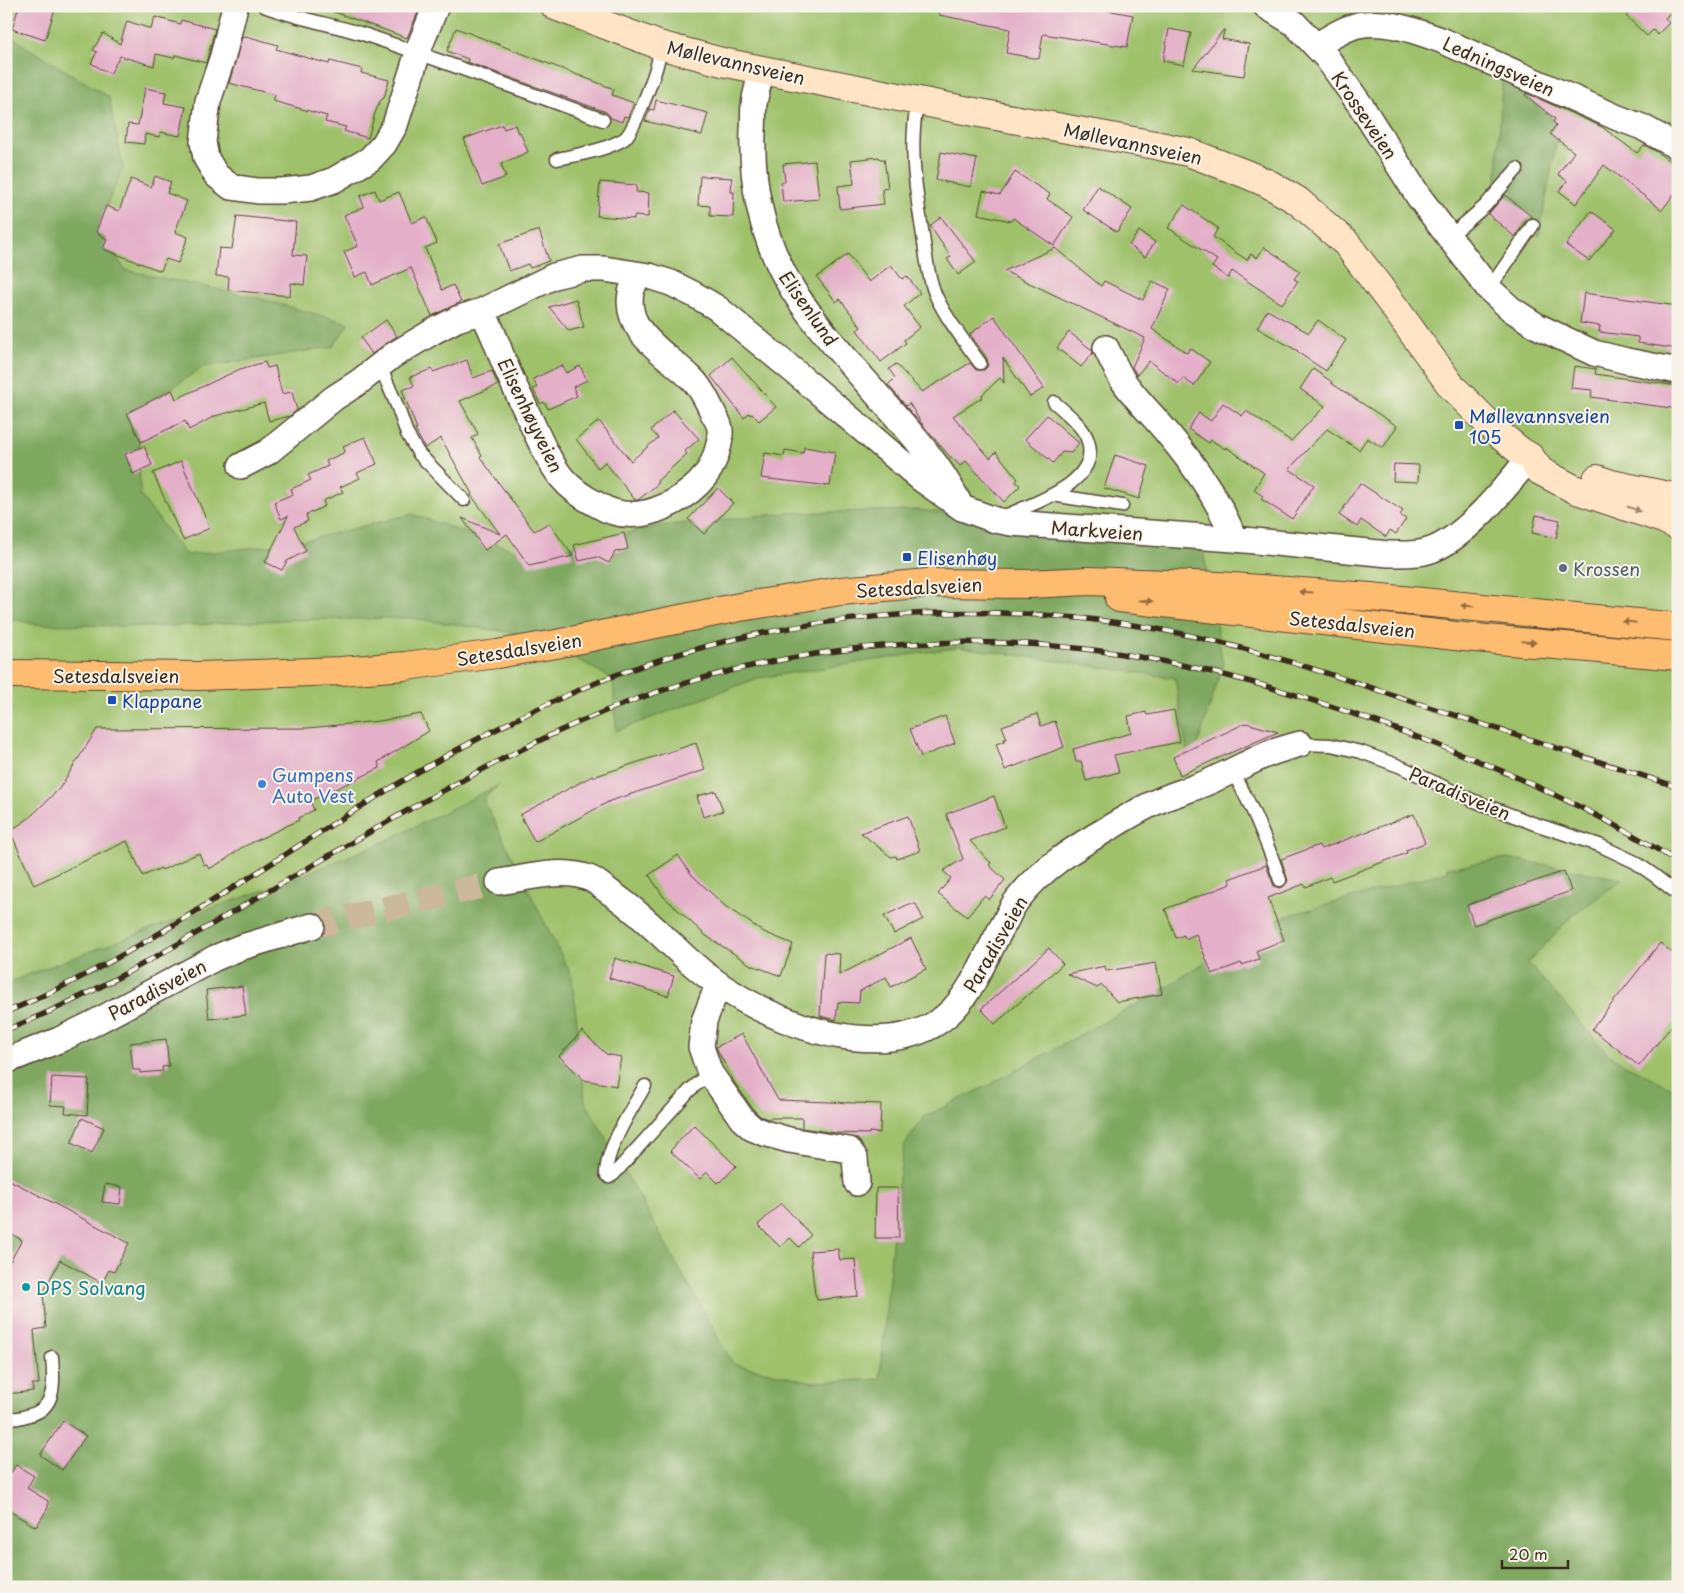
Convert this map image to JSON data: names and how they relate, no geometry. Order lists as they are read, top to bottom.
{
  "streets": {
    "highway": ["Setesdalsveien"],
    "main road": ["Møllevannsveien"],
    "street": [
      "Ledningsveien",
      "Krosseveien",
      "Elisenlund",
      "Elisenhøyveien",
      "Markveien",
      "Paradisveien"
    ]
  },
  "crossings": [
    ["Møllevannsveien", "Elisenlund"],
    ["Møllevannsveien", "Markveien"],
    ["Ledningsveien", "Krosseveien"],
    ["Elisenlund", "Markveien"]
  ],
  "places": {
    "transit": ["Møllevannsveien 105", "Elisenhøy", "Klappane"],
    "other": ["Krossen", "Gumpens Auto Vest", "DPS Solvang"]
  },
  "scale_bar": "20 m"
}
